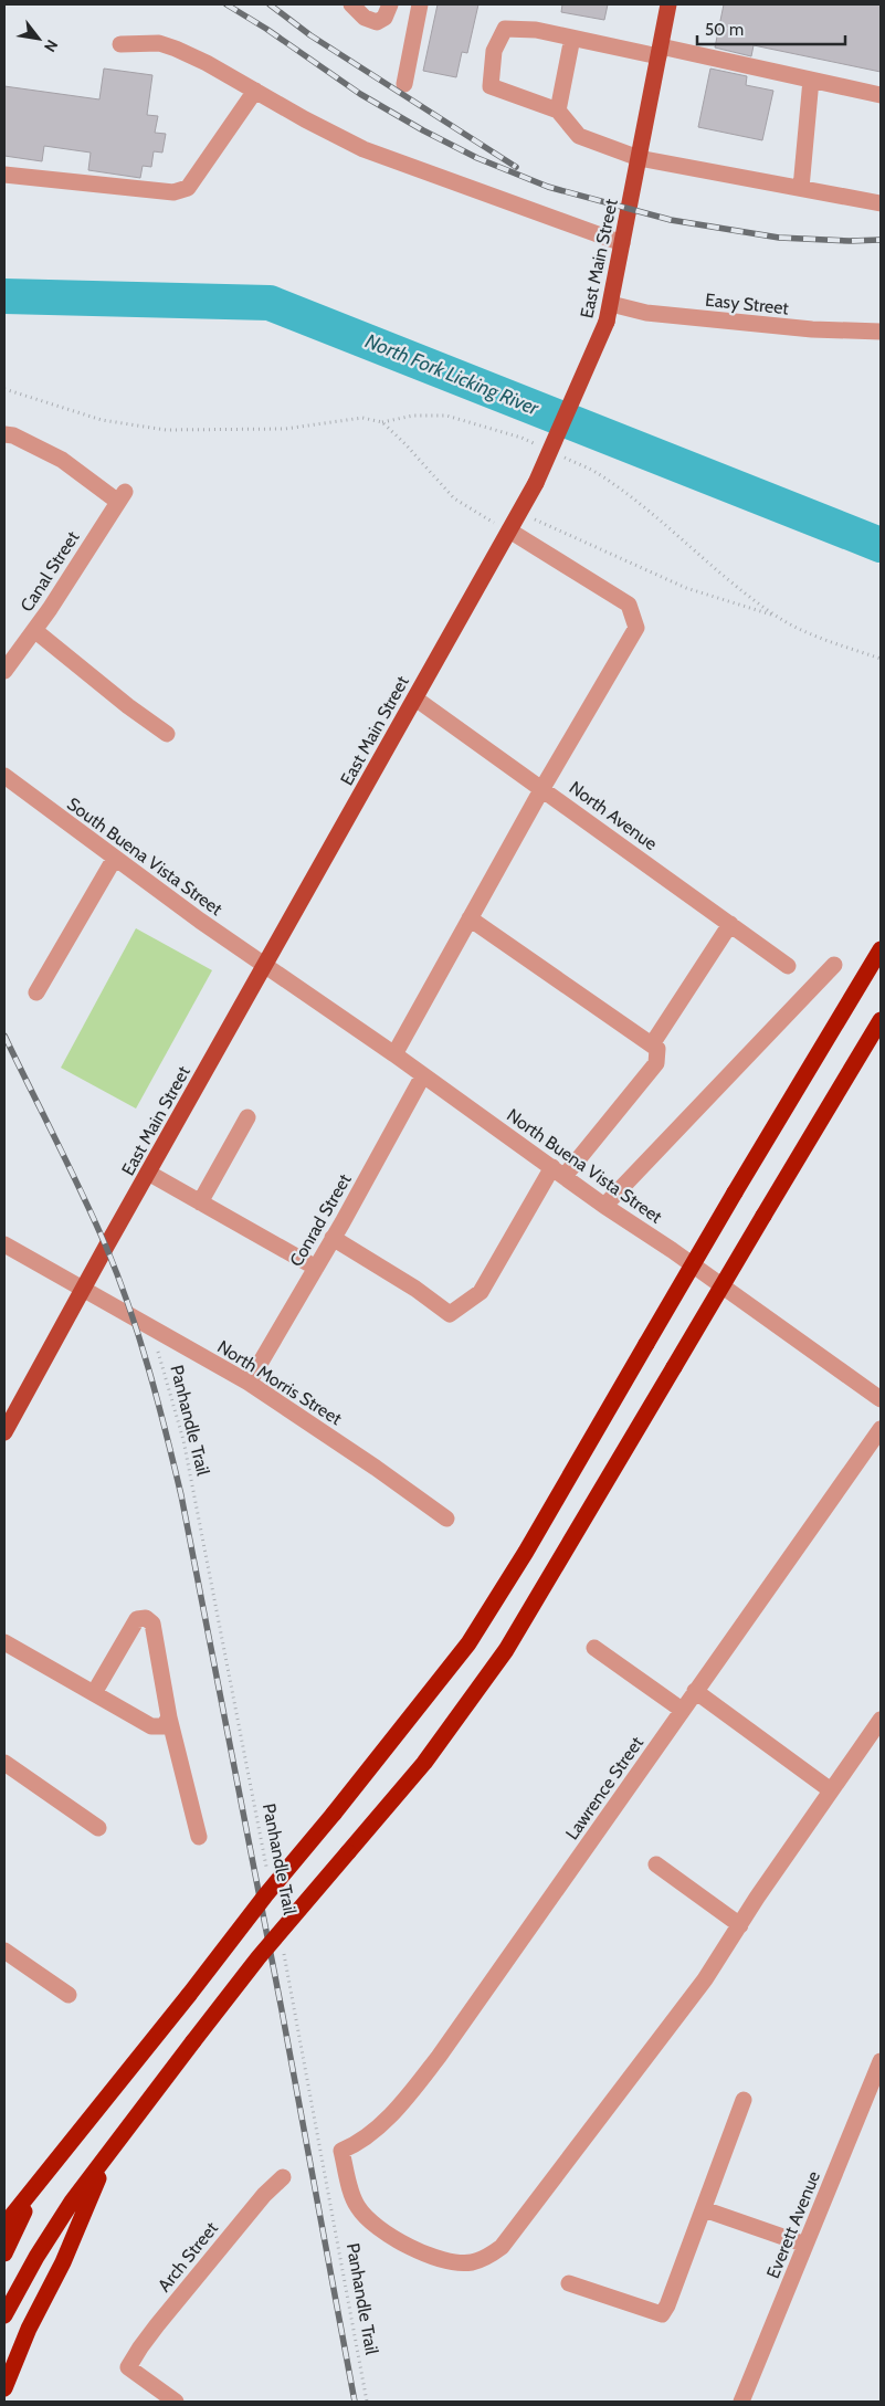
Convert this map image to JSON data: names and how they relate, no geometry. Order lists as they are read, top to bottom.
{
  "streets": {
    "main road": ["East Main Street"],
    "street": [
      "Easy Street",
      "Canal Street",
      "North Avenue",
      "South Buena Vista Street",
      "North Buena Vista Street",
      "Conrad Street",
      "North Morris Street",
      "Lawrence Street",
      "Everett Avenue",
      "Arch Street"
    ],
    "path": ["Panhandle Trail"]
  },
  "crossings": [
    ["East Main Street", "Easy Street"],
    ["East Main Street", "North Avenue"],
    ["East Main Street", "South Buena Vista Street"],
    ["East Main Street", "North Buena Vista Street"],
    ["East Main Street", "North Morris Street"],
    ["South Buena Vista Street", "North Buena Vista Street"],
    ["North Buena Vista Street", "Conrad Street"],
    ["Conrad Street", "North Morris Street"],
    ["North Morris Street", "Panhandle Trail"]
  ],
  "water": ["North Fork Licking River"],
  "scale_bar": "50 m",
  "north": "bottom right"
}
